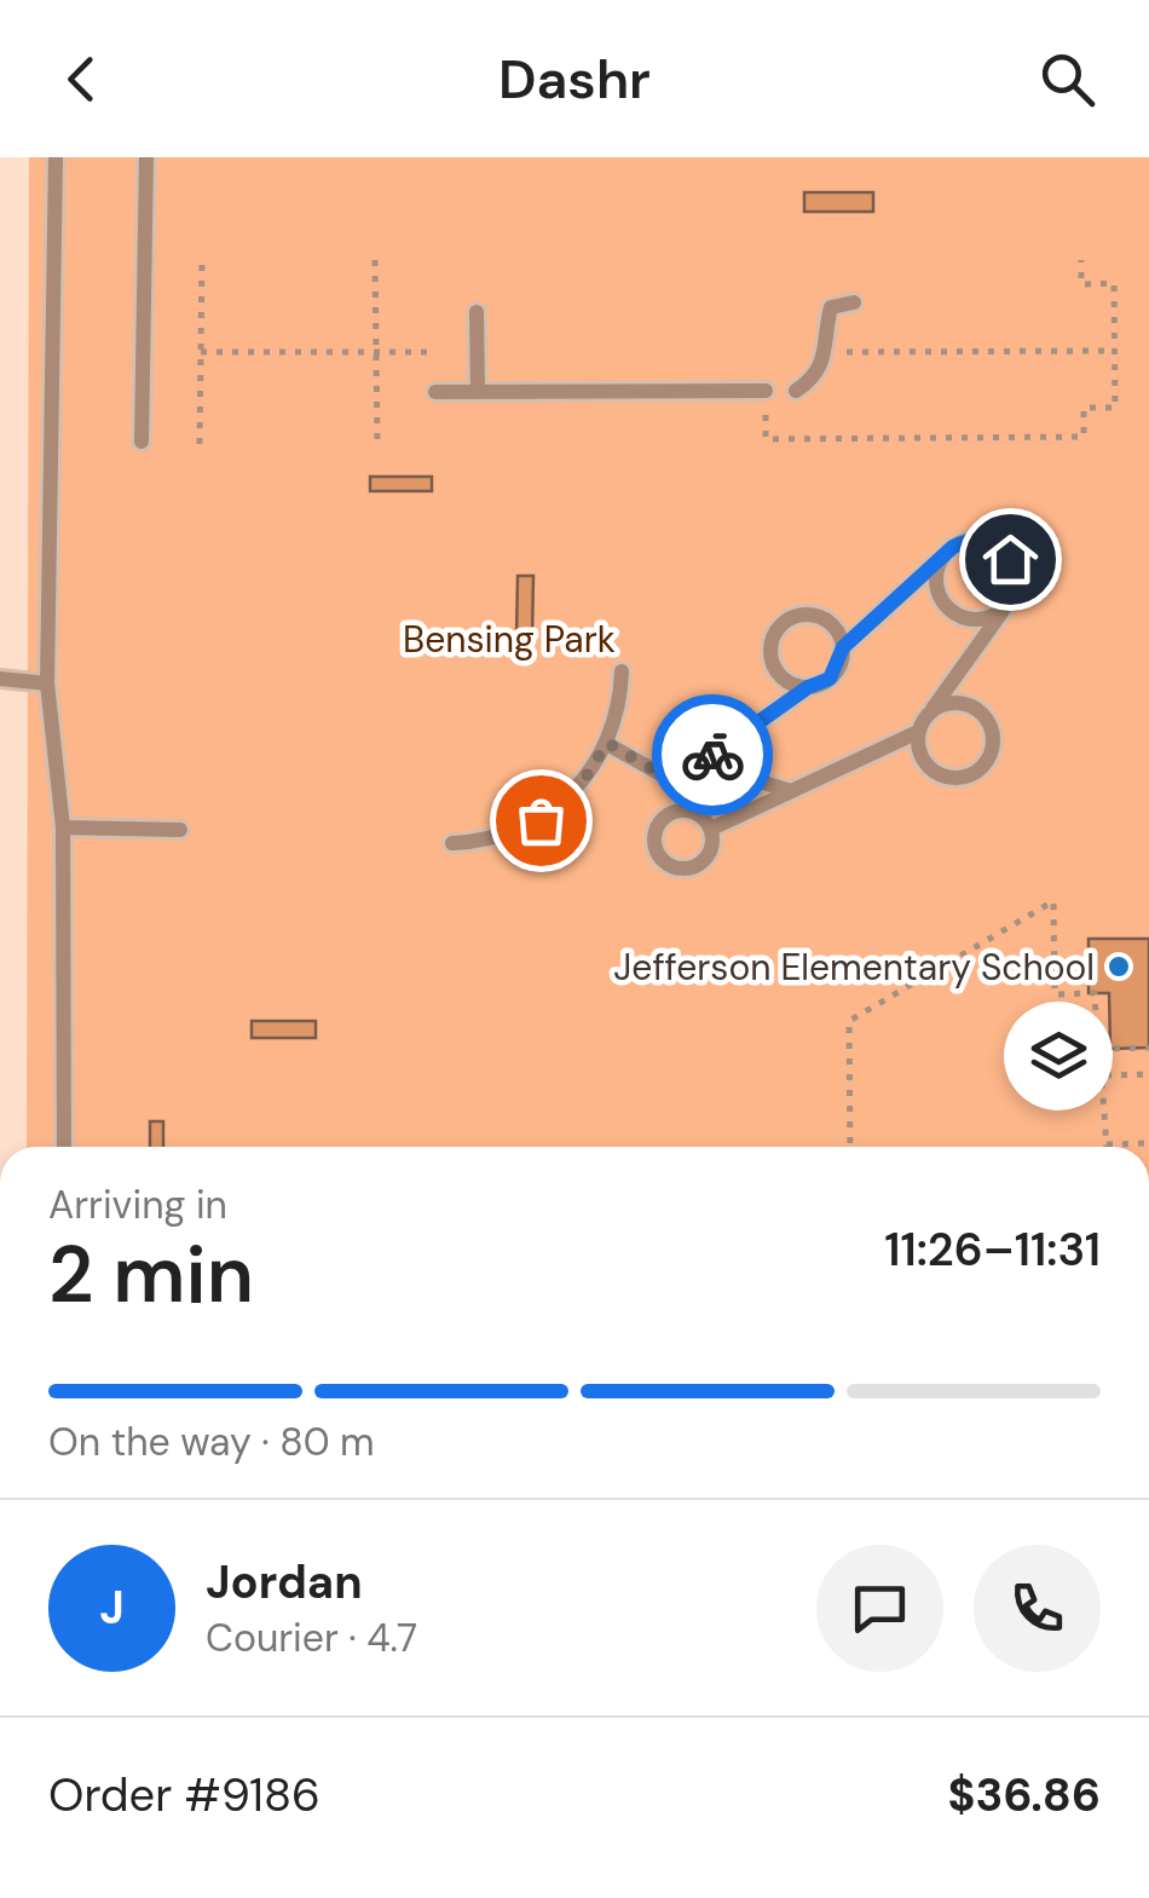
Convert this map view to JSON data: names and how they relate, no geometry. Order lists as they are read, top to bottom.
{
  "parks": ["Bensing Park"],
  "places": ["Jefferson Elementary School"],
  "page": {
    "header": "Dashr",
    "heading": ["2 min", "Arriving in", "11:26–11:31"],
    "panel": [
      "Jordan",
      "Courier · 4.7",
      "Order #9186",
      "$36.86"
    ],
    "bar": "On the way · 80 m",
    "round": "J"
  }
}
